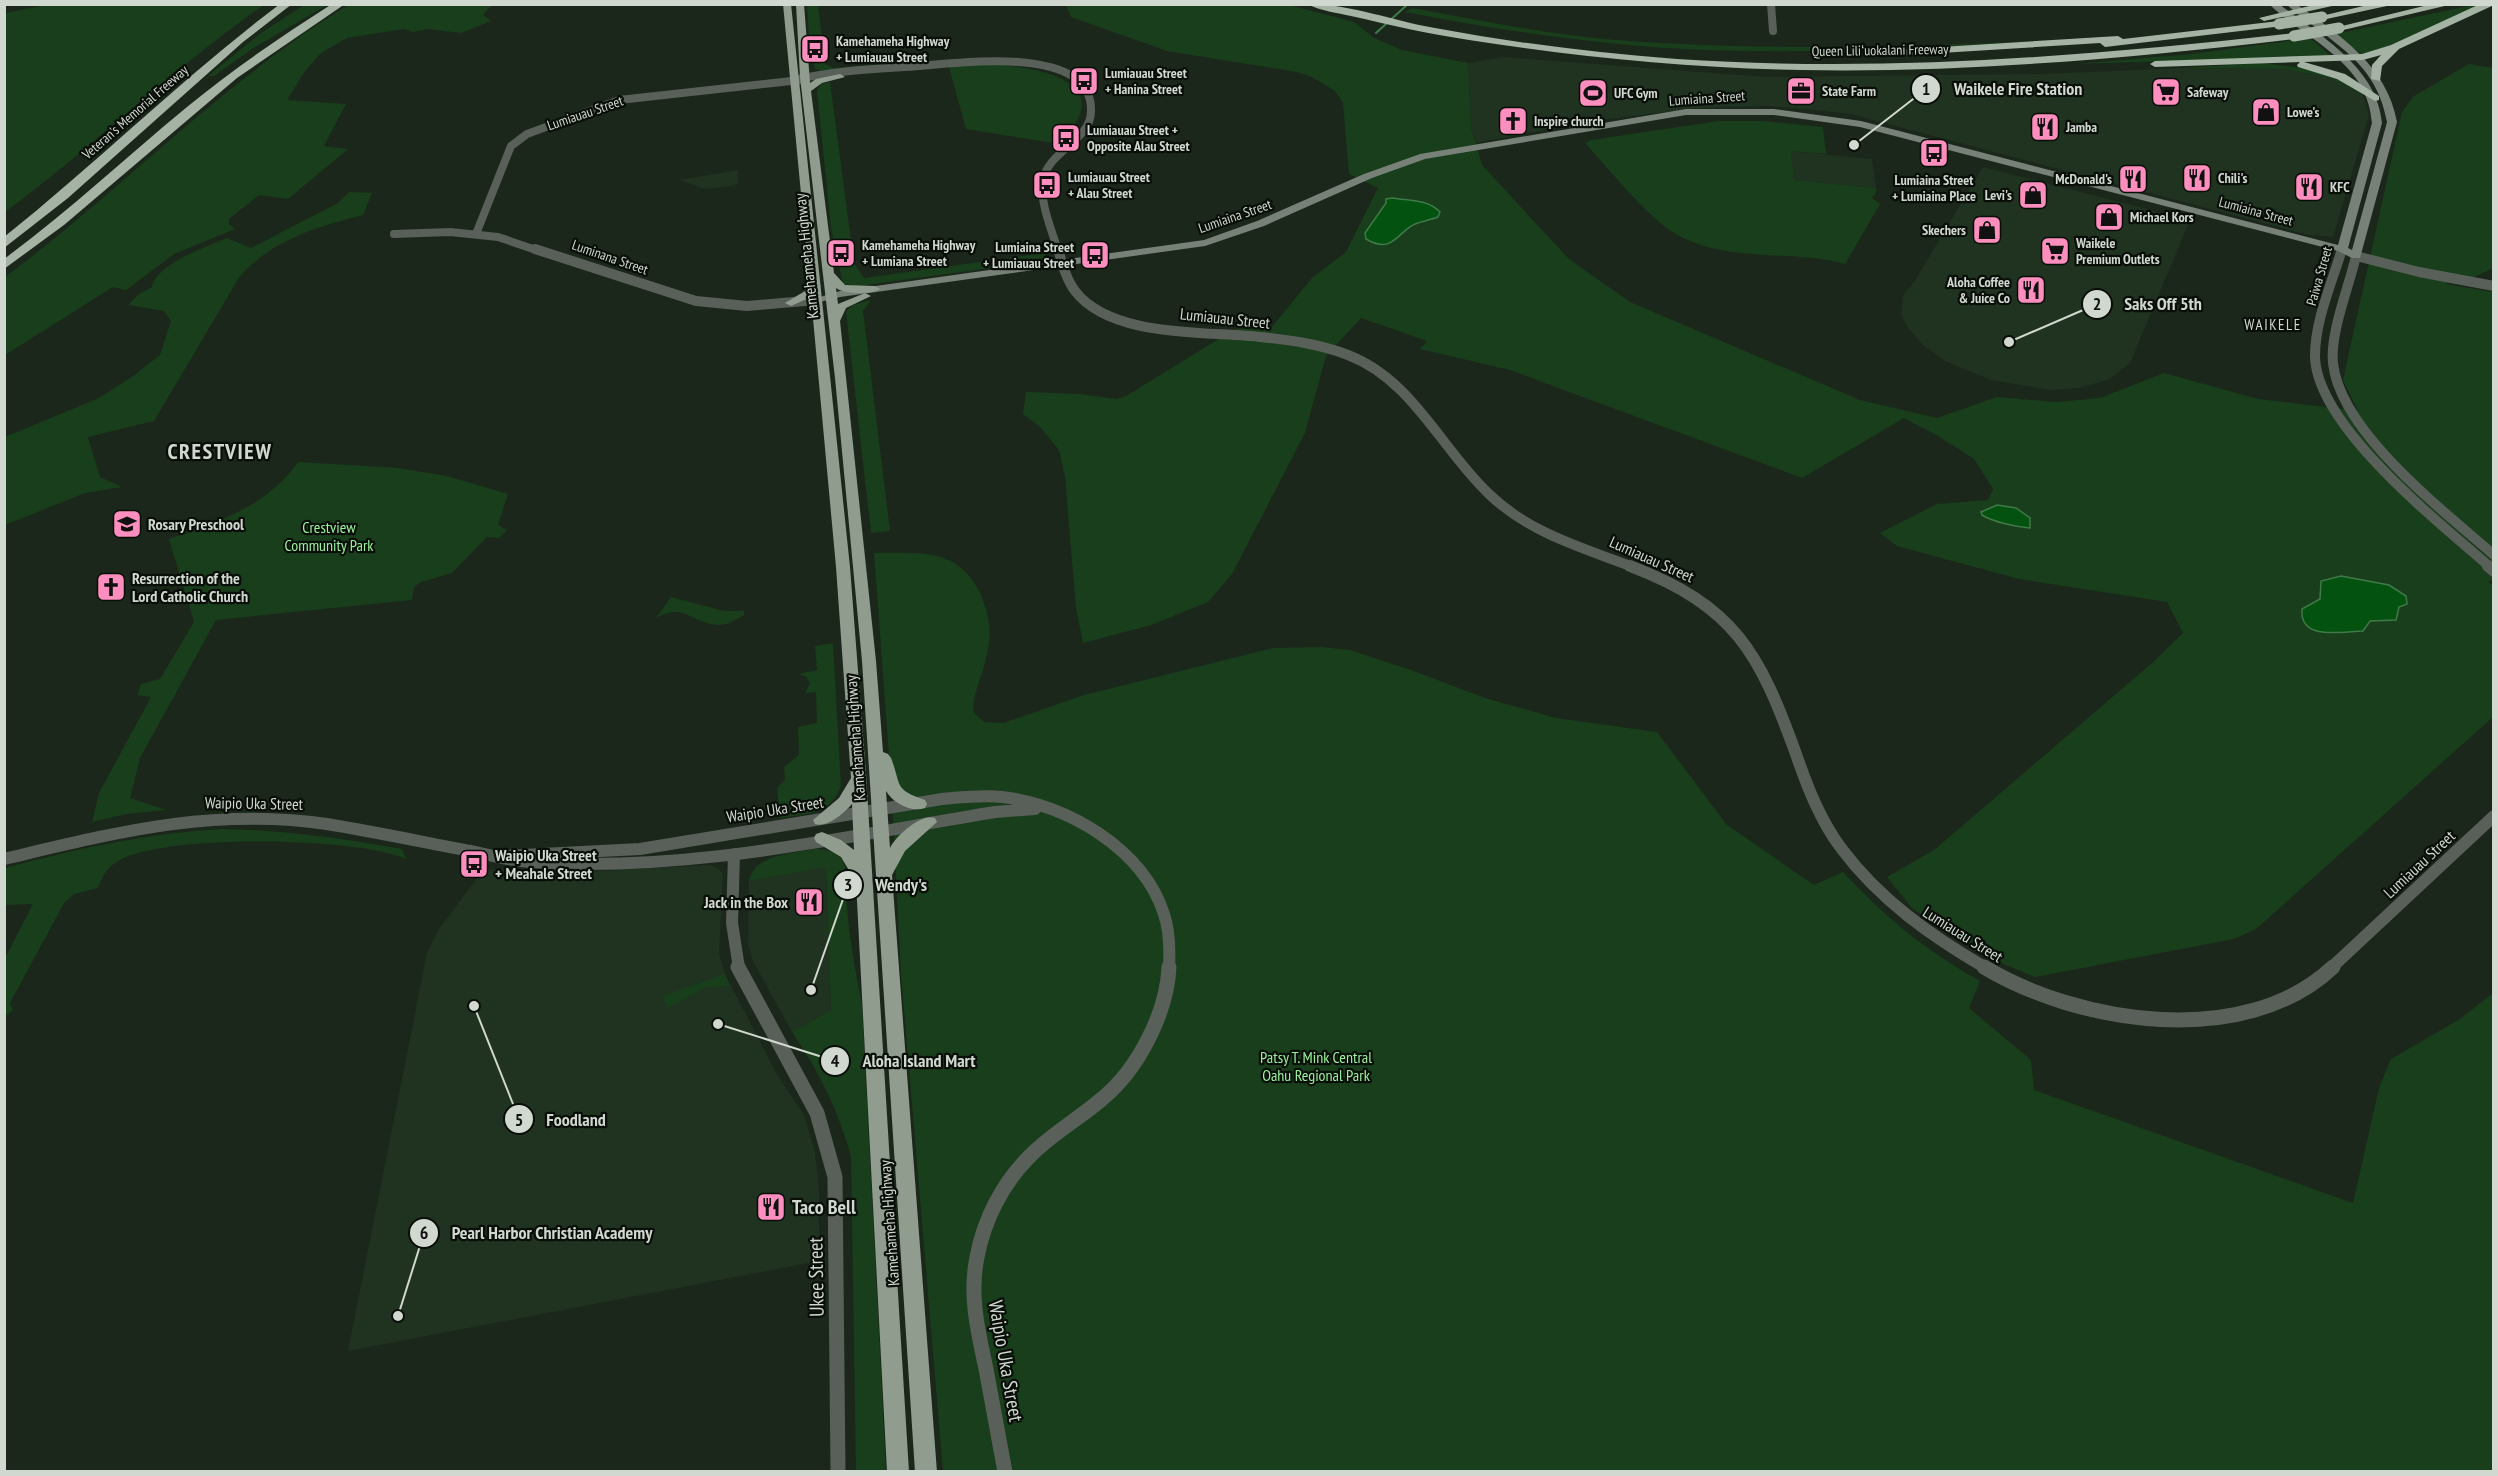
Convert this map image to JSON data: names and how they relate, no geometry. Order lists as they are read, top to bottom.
{
  "streets": {
    "highway": ["Queen Liliʻuokalani Freeway", "Veteran's Memorial Freeway"],
    "main road": [
      "Lumiaina Street",
      "Kamehameha Highway",
      "Luminana Street",
      "Paiwa Street"
    ],
    "street": ["Lumiauau Street", "Waipio Uka Street", "Ukee Street"]
  },
  "crossings": [
    ["Queen Liliʻuokalani Freeway", "Paiwa Street"],
    ["Lumiaina Street", "Lumiauau Street"],
    ["Lumiaina Street", "Luminana Street"],
    ["Lumiaina Street", "Paiwa Street"],
    ["Lumiauau Street", "Kamehameha Highway"],
    ["Lumiauau Street", "Luminana Street"],
    ["Kamehameha Highway", "Luminana Street"],
    ["Kamehameha Highway", "Waipio Uka Street"],
    ["Waipio Uka Street", "Ukee Street"]
  ],
  "districts": ["WAIKELE", "CRESTVIEW"],
  "parks": ["Crestview Community Park", "Patsy T. Mink Central Oahu Regional Park"],
  "places": {
    "bus stop": [
      "Kamehameha Highway + Lumiauau Street",
      "Lumiauau Street + Hanina Street",
      "Lumiauau Street + Opposite Alau Street",
      "Lumiaina Street + Lumiaina Place",
      "Lumiauau Street + Alau Street",
      "Kamehameha Highway + Lumiana Street",
      "Lumiaina Street + Lumiauau Street",
      "Waipio Uka Street + Meahale Street"
    ],
    "office": ["State Farm"],
    "supermarket": ["Safeway", "Waikele Premium Outlets"],
    "sports": ["UFC Gym"],
    "shop": [
      "Lowe's",
      "Levi's",
      "Michael Kors",
      "Skechers"
    ],
    "church": ["Inspire church", "Resurrection of the Lord Catholic Church"],
    "restaurant": [
      "Jamba",
      "Chili's",
      "McDonald's",
      "KFC",
      "Aloha Coffee & Juice Co",
      "Jack in the Box",
      "Taco Bell"
    ],
    "other": [
      "Waikele Fire Station",
      "Saks Off 5th",
      "Wendy's",
      "Foodland",
      "Aloha Island Mart",
      "Pearl Harbor Christian Academy"
    ],
    "school or university": ["Rosary Preschool"]
  }
}
